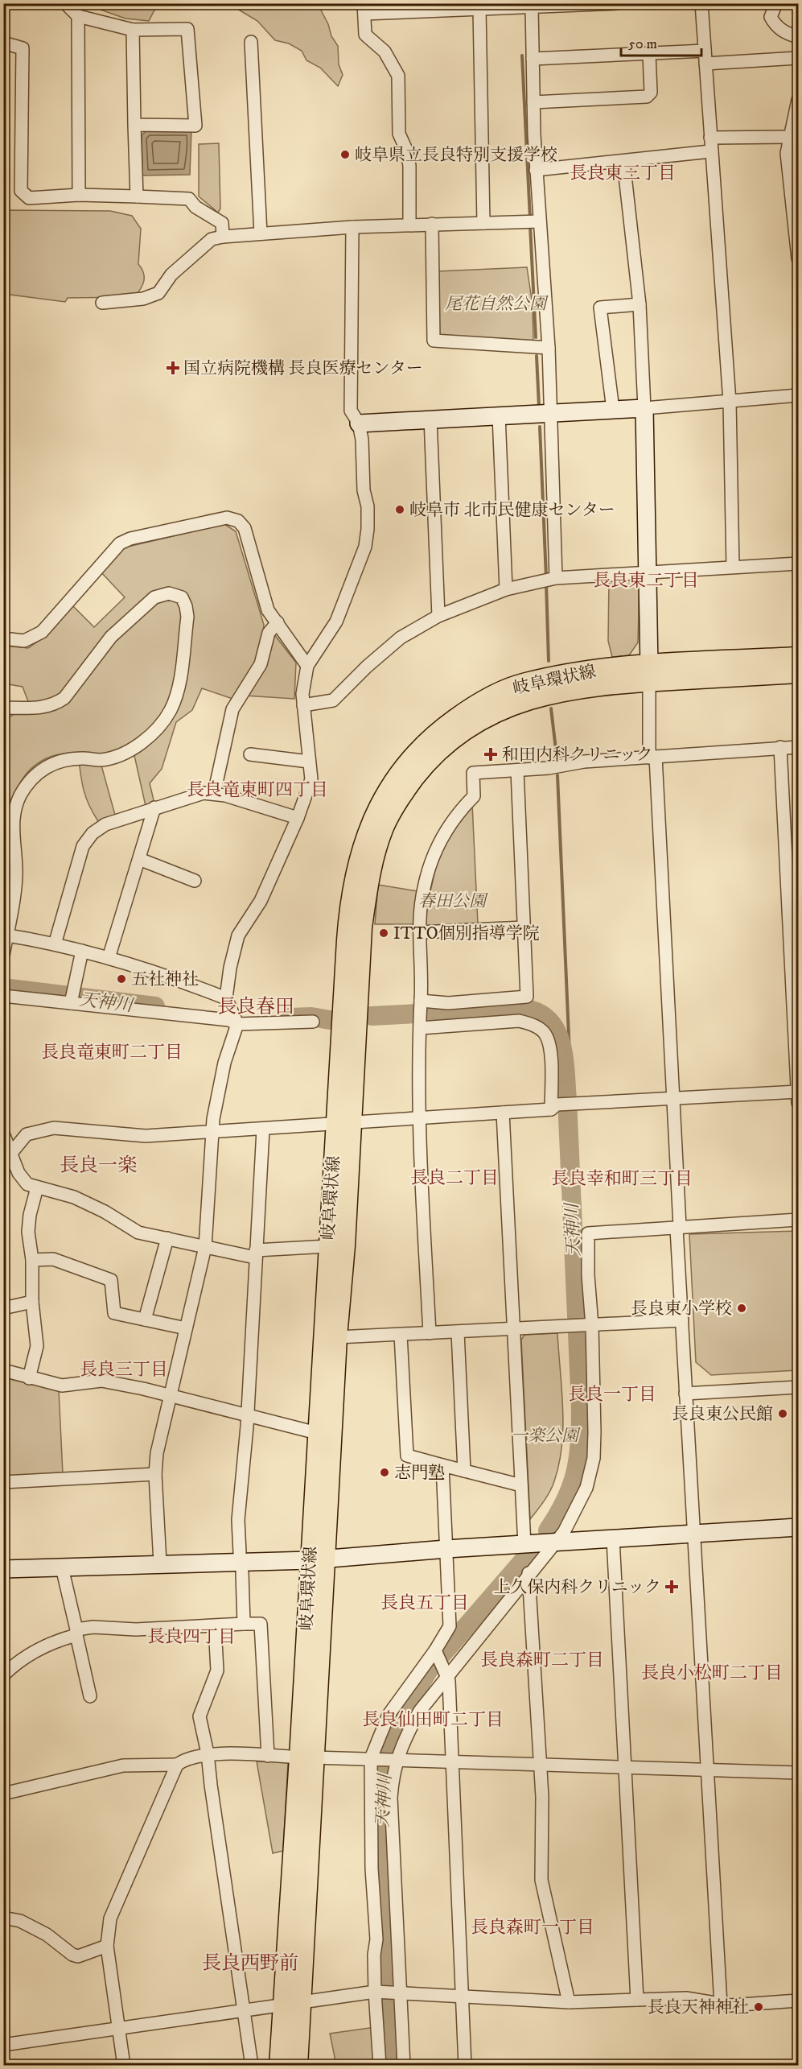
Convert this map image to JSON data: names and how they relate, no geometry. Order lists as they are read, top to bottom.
{
  "streets": {
    "main road": ["岐阜環状線"]
  },
  "districts": [
    "長良東三丁目",
    "長良東二丁目",
    "長良竜東町四丁目",
    "長良春田",
    "長良竜東町二丁目",
    "長良一楽",
    "長良二丁目",
    "長良幸和町三丁目",
    "長良三丁目",
    "長良一丁目",
    "長良五丁目",
    "長良四丁目",
    "長良森町二丁目",
    "長良小松町二丁目",
    "長良仙田町二丁目",
    "長良森町一丁目",
    "長良西野前"
  ],
  "water": ["天神川"],
  "parks": ["尾花自然公園", "春田公園", "一楽公園"],
  "places": {
    "other": [
      "岐阜県立長良特別支援学校",
      "岐阜市 北市民健康センター",
      "ITTO個別指導学院",
      "五社神社",
      "長良東小学校",
      "長良東公民館",
      "志門塾",
      "長良天神神社"
    ],
    "health": ["国立病院機構 長良医療センター", "和田内科クリニック", "上久保内科クリニック"]
  },
  "scale_bar": "50 m"
}
